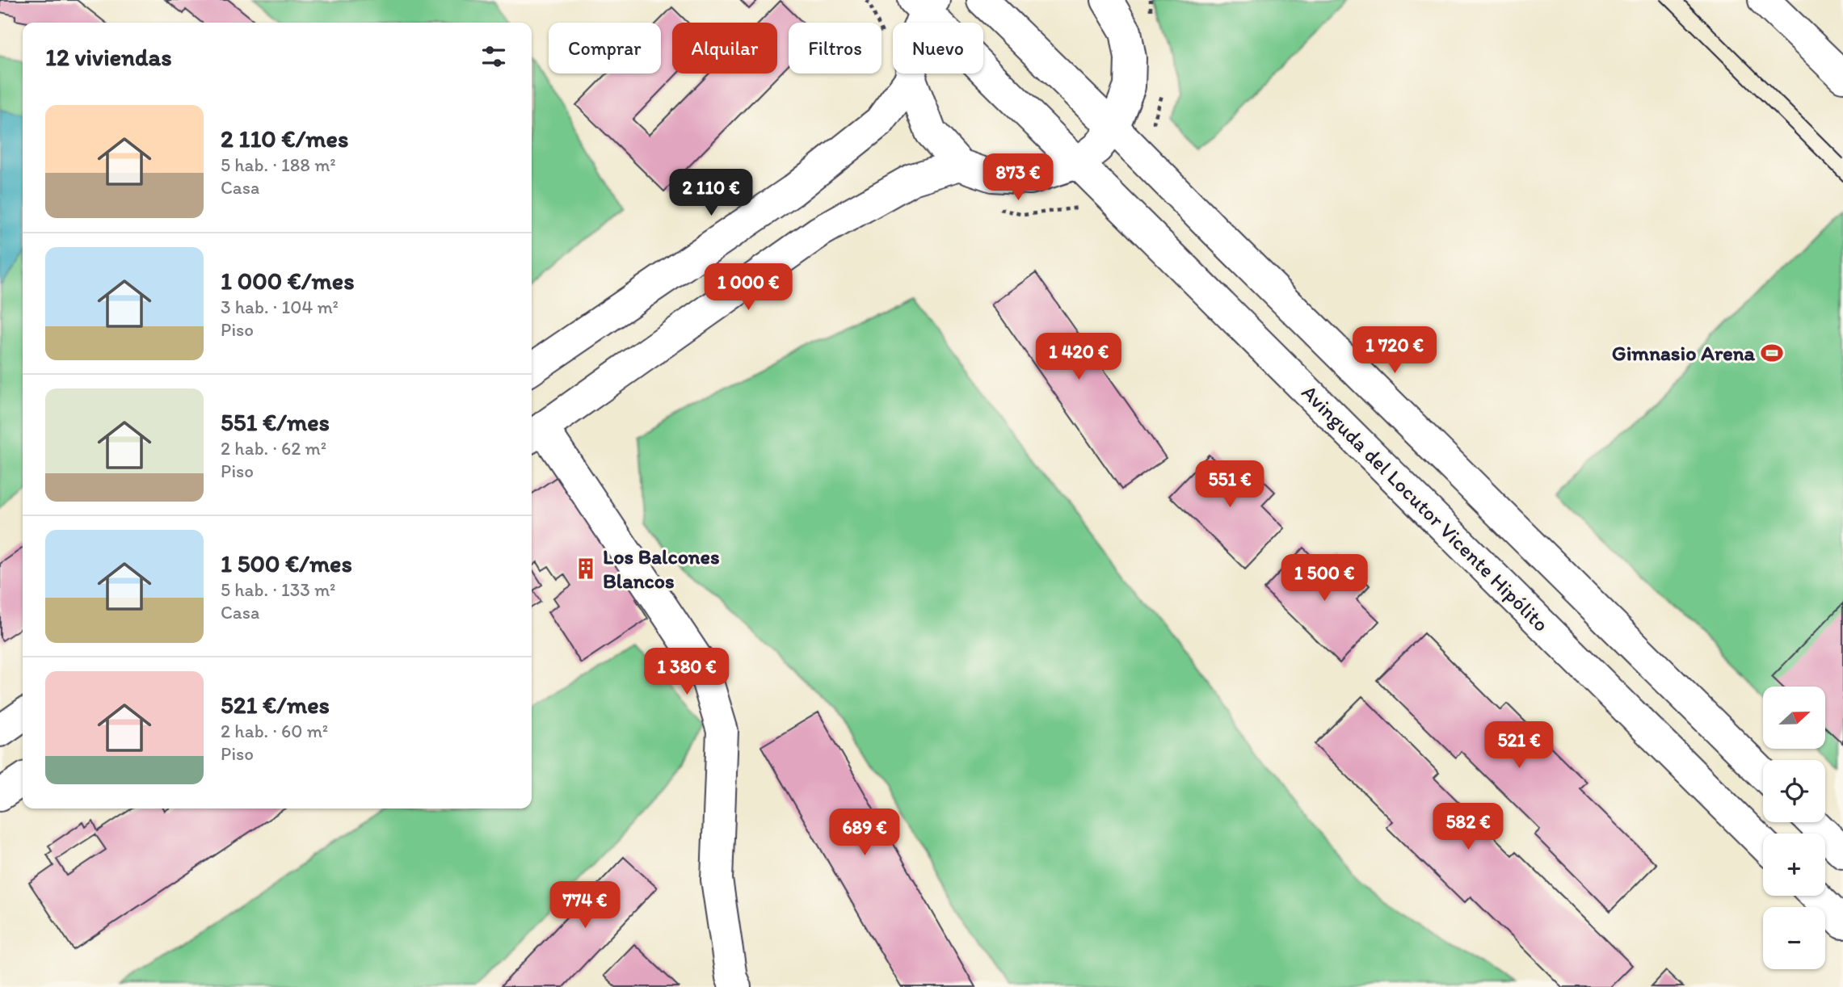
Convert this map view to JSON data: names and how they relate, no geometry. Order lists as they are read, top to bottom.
{
  "streets": {
    "main road": ["Avinguda del Locutor Vicente Hipólito"]
  },
  "places": {
    "sports": ["Gimnasio Arena"],
    "building": ["Los Balcones Blancos"]
  },
  "north": "right",
  "page": {
    "chip": [
      "Comprar",
      "Alquilar",
      "Filtros",
      "Nuevo"
    ],
    "heading": "12 viviendas",
    "list": [
      {
        "name": "2 110 €/mes",
        "note": "5 hab. · 188 m² · Casa"
      },
      {
        "name": "1 000 €/mes",
        "note": "3 hab. · 104 m² · Piso"
      },
      {
        "name": "551 €/mes",
        "note": "2 hab. · 62 m² · Piso"
      },
      {
        "name": "1 500 €/mes",
        "note": "5 hab. · 133 m² · Casa"
      },
      {
        "name": "521 €/mes",
        "note": "2 hab. · 60 m² · Piso"
      }
    ],
    "price": [
      "873 €",
      "2 110 €",
      "1 000 €",
      "1 720 €",
      "1 420 €",
      "551 €",
      "1 500 €",
      "1 380 €",
      "521 €",
      "582 €",
      "689 €",
      "774 €"
    ],
    "map_buttons": ["+", "−"]
  }
}
